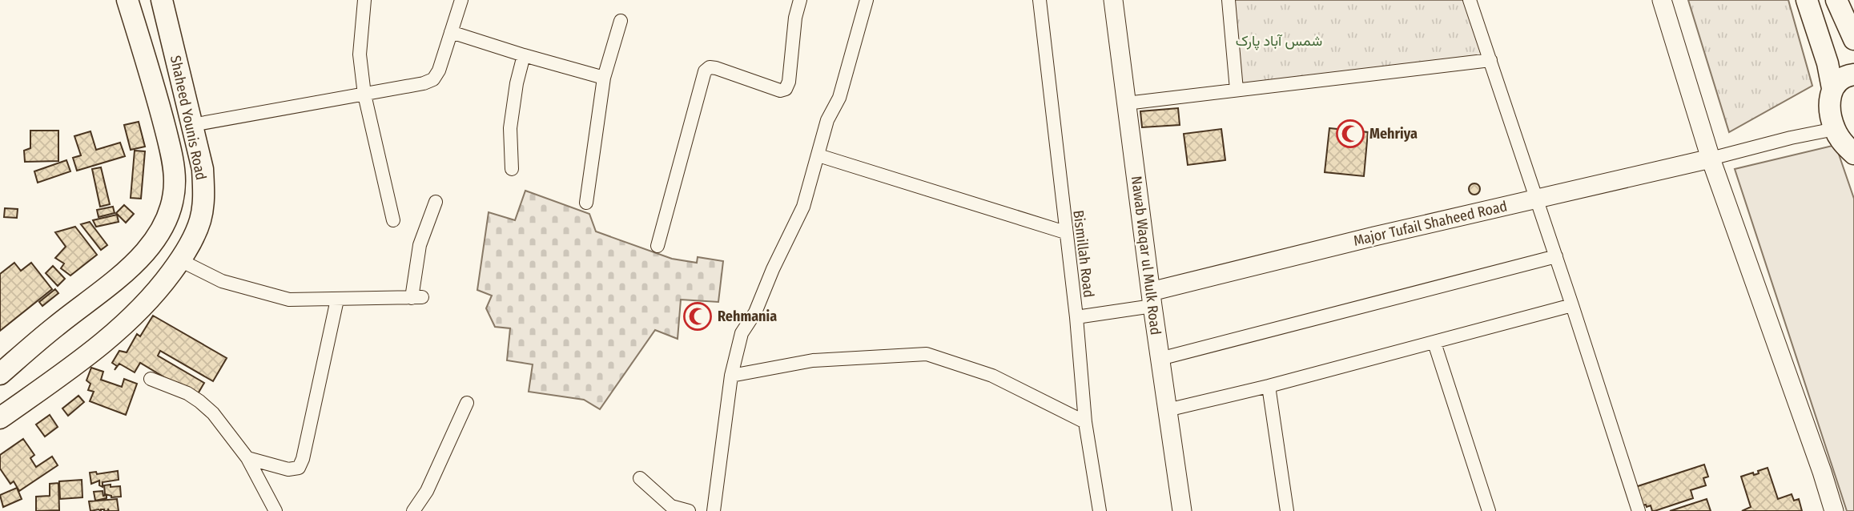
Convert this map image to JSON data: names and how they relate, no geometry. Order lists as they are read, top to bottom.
{
  "streets": {
    "main road": ["Shaheed Younis Road"],
    "street": ["Major Tufail Shaheed Road", "Bismillah Road", "Nawab Waqar ul Mulk Road"]
  },
  "crossings": [
    ["Major Tufail Shaheed Road", "Nawab Waqar ul Mulk Road"]
  ],
  "parks": ["شمس آباد پارک"],
  "places": {
    "mosque": ["Mehriya", "Rehmania"]
  }
}
